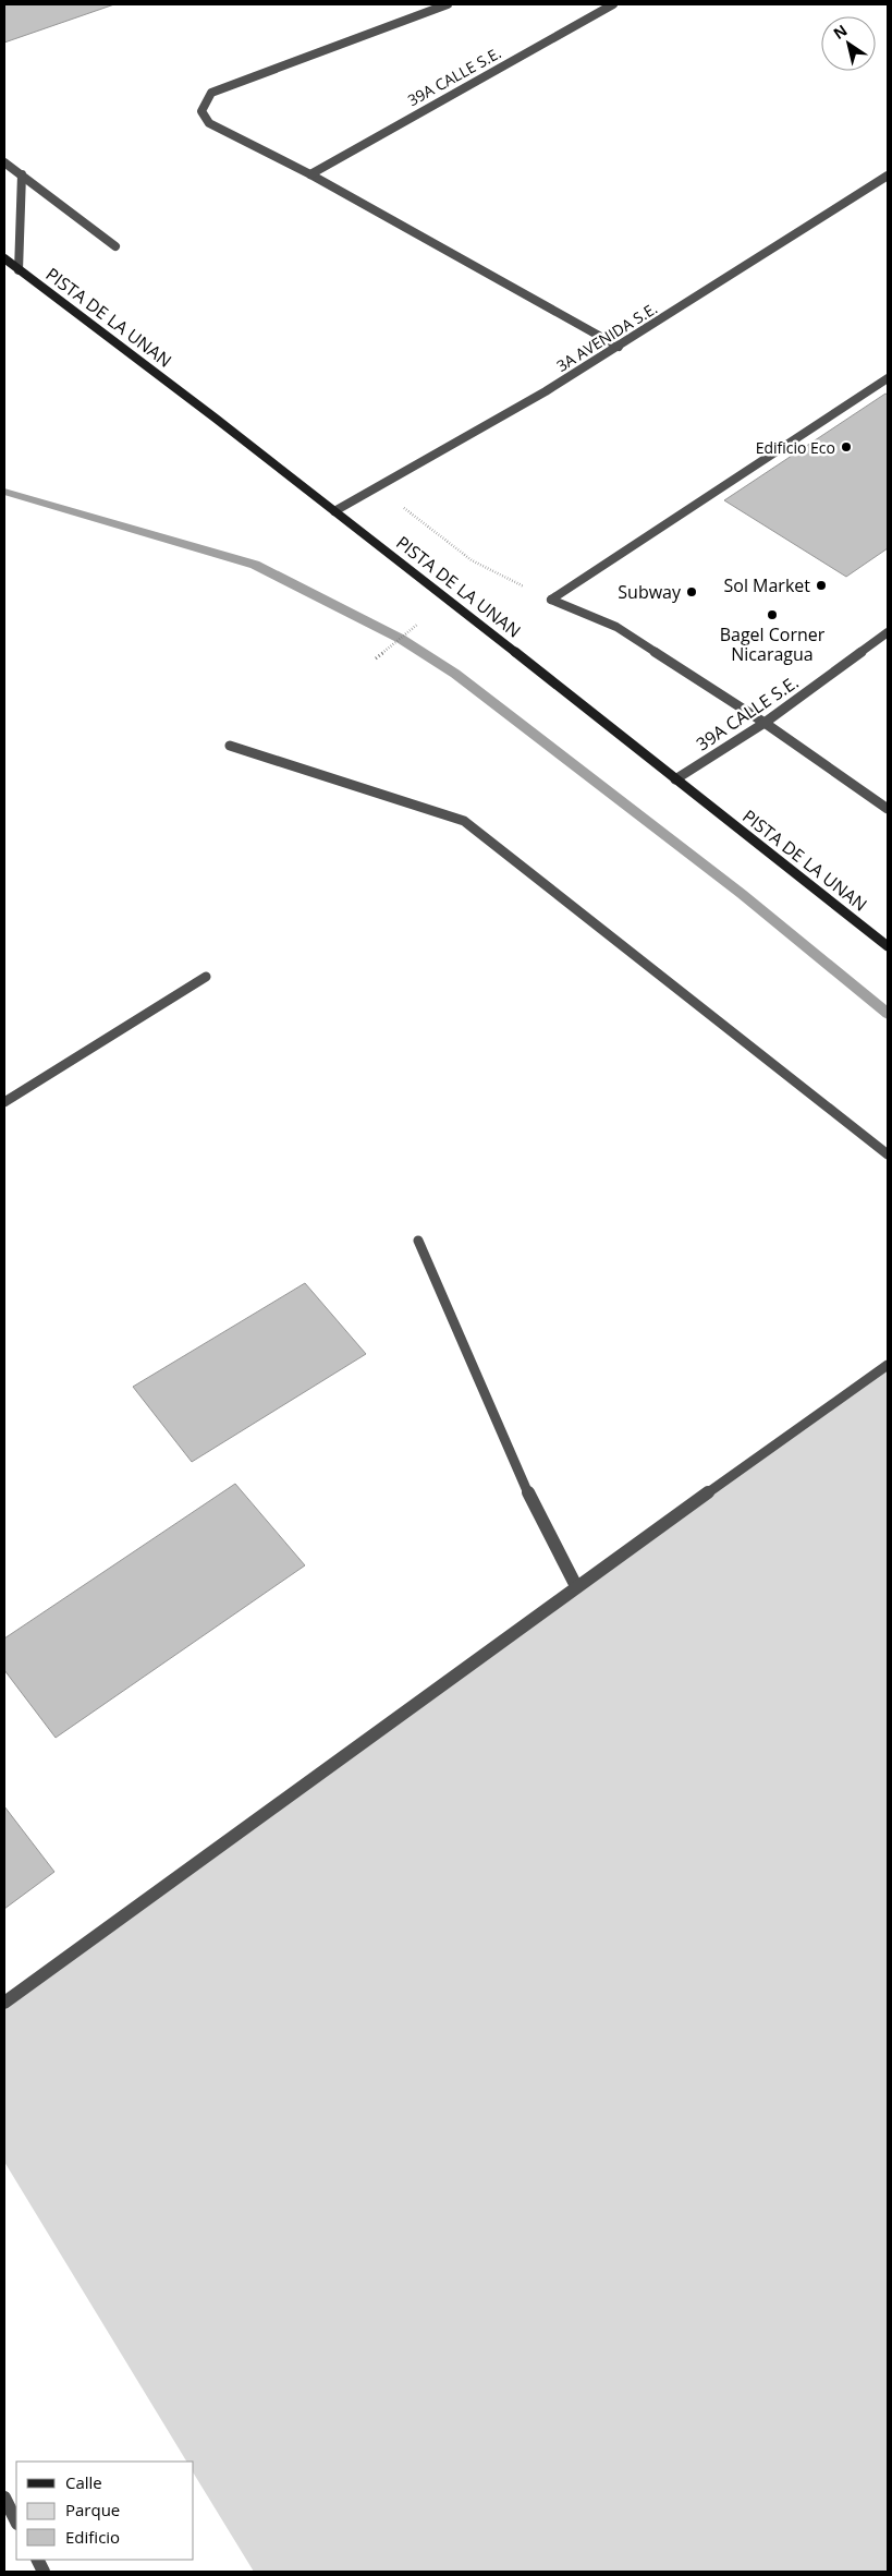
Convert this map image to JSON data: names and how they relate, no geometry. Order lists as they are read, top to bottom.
{
  "streets": {
    "main road": ["PISTA DE LA UNAN"],
    "street": ["39A CALLE S.E.", "3A AVENIDA S.E."]
  },
  "crossings": [
    ["39A CALLE S.E.", "PISTA DE LA UNAN"],
    ["PISTA DE LA UNAN", "3A AVENIDA S.E."]
  ],
  "places": [
    "Edificio Eco",
    "Sol Market",
    "Subway",
    "Bagel Corner Nicaragua"
  ],
  "legend": ["Calle", "Parque", "Edificio"],
  "north": "top left"
}
